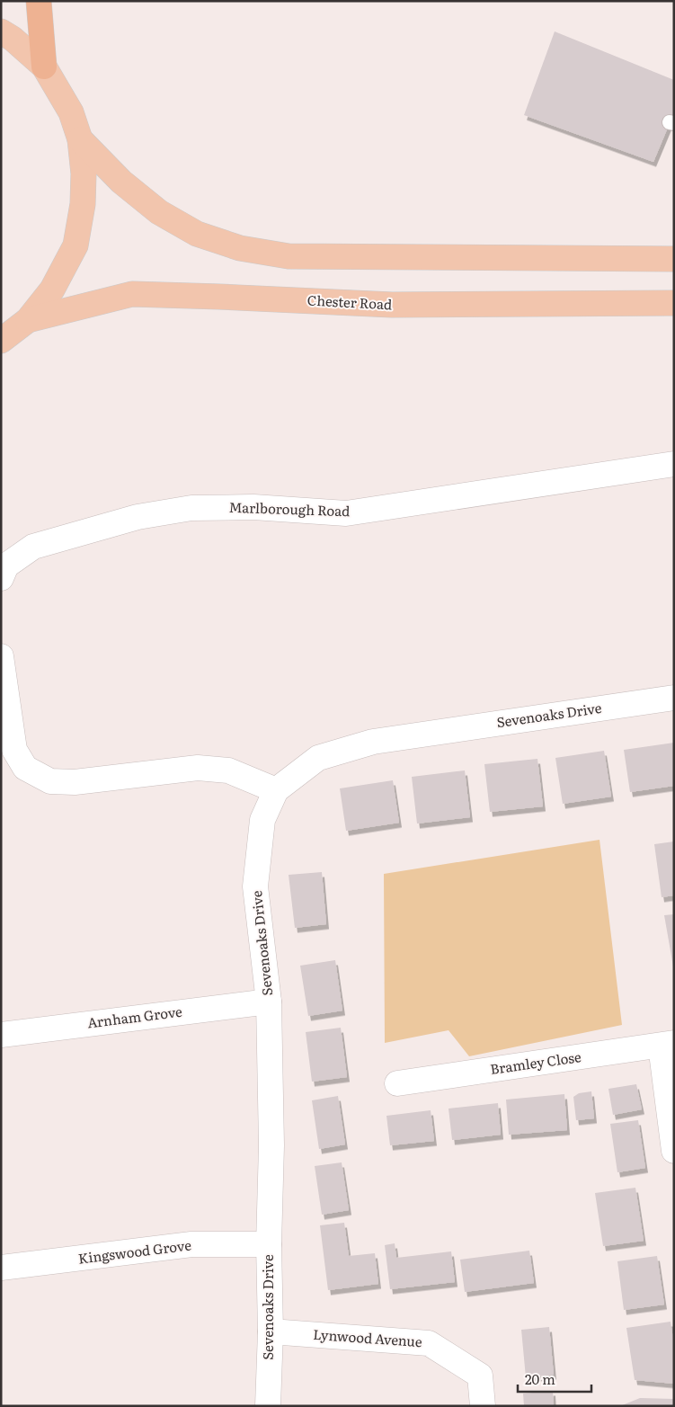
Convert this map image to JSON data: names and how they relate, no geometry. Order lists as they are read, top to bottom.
{
  "streets": {
    "main road": ["Chester Road"],
    "street": [
      "Marlborough Road",
      "Sevenoaks Drive",
      "Arnham Grove",
      "Bramley Close",
      "Kingswood Grove",
      "Lynwood Avenue"
    ]
  },
  "crossings": [
    ["Sevenoaks Drive", "Arnham Grove"],
    ["Sevenoaks Drive", "Kingswood Grove"],
    ["Sevenoaks Drive", "Lynwood Avenue"]
  ],
  "scale_bar": "20 m"
}
